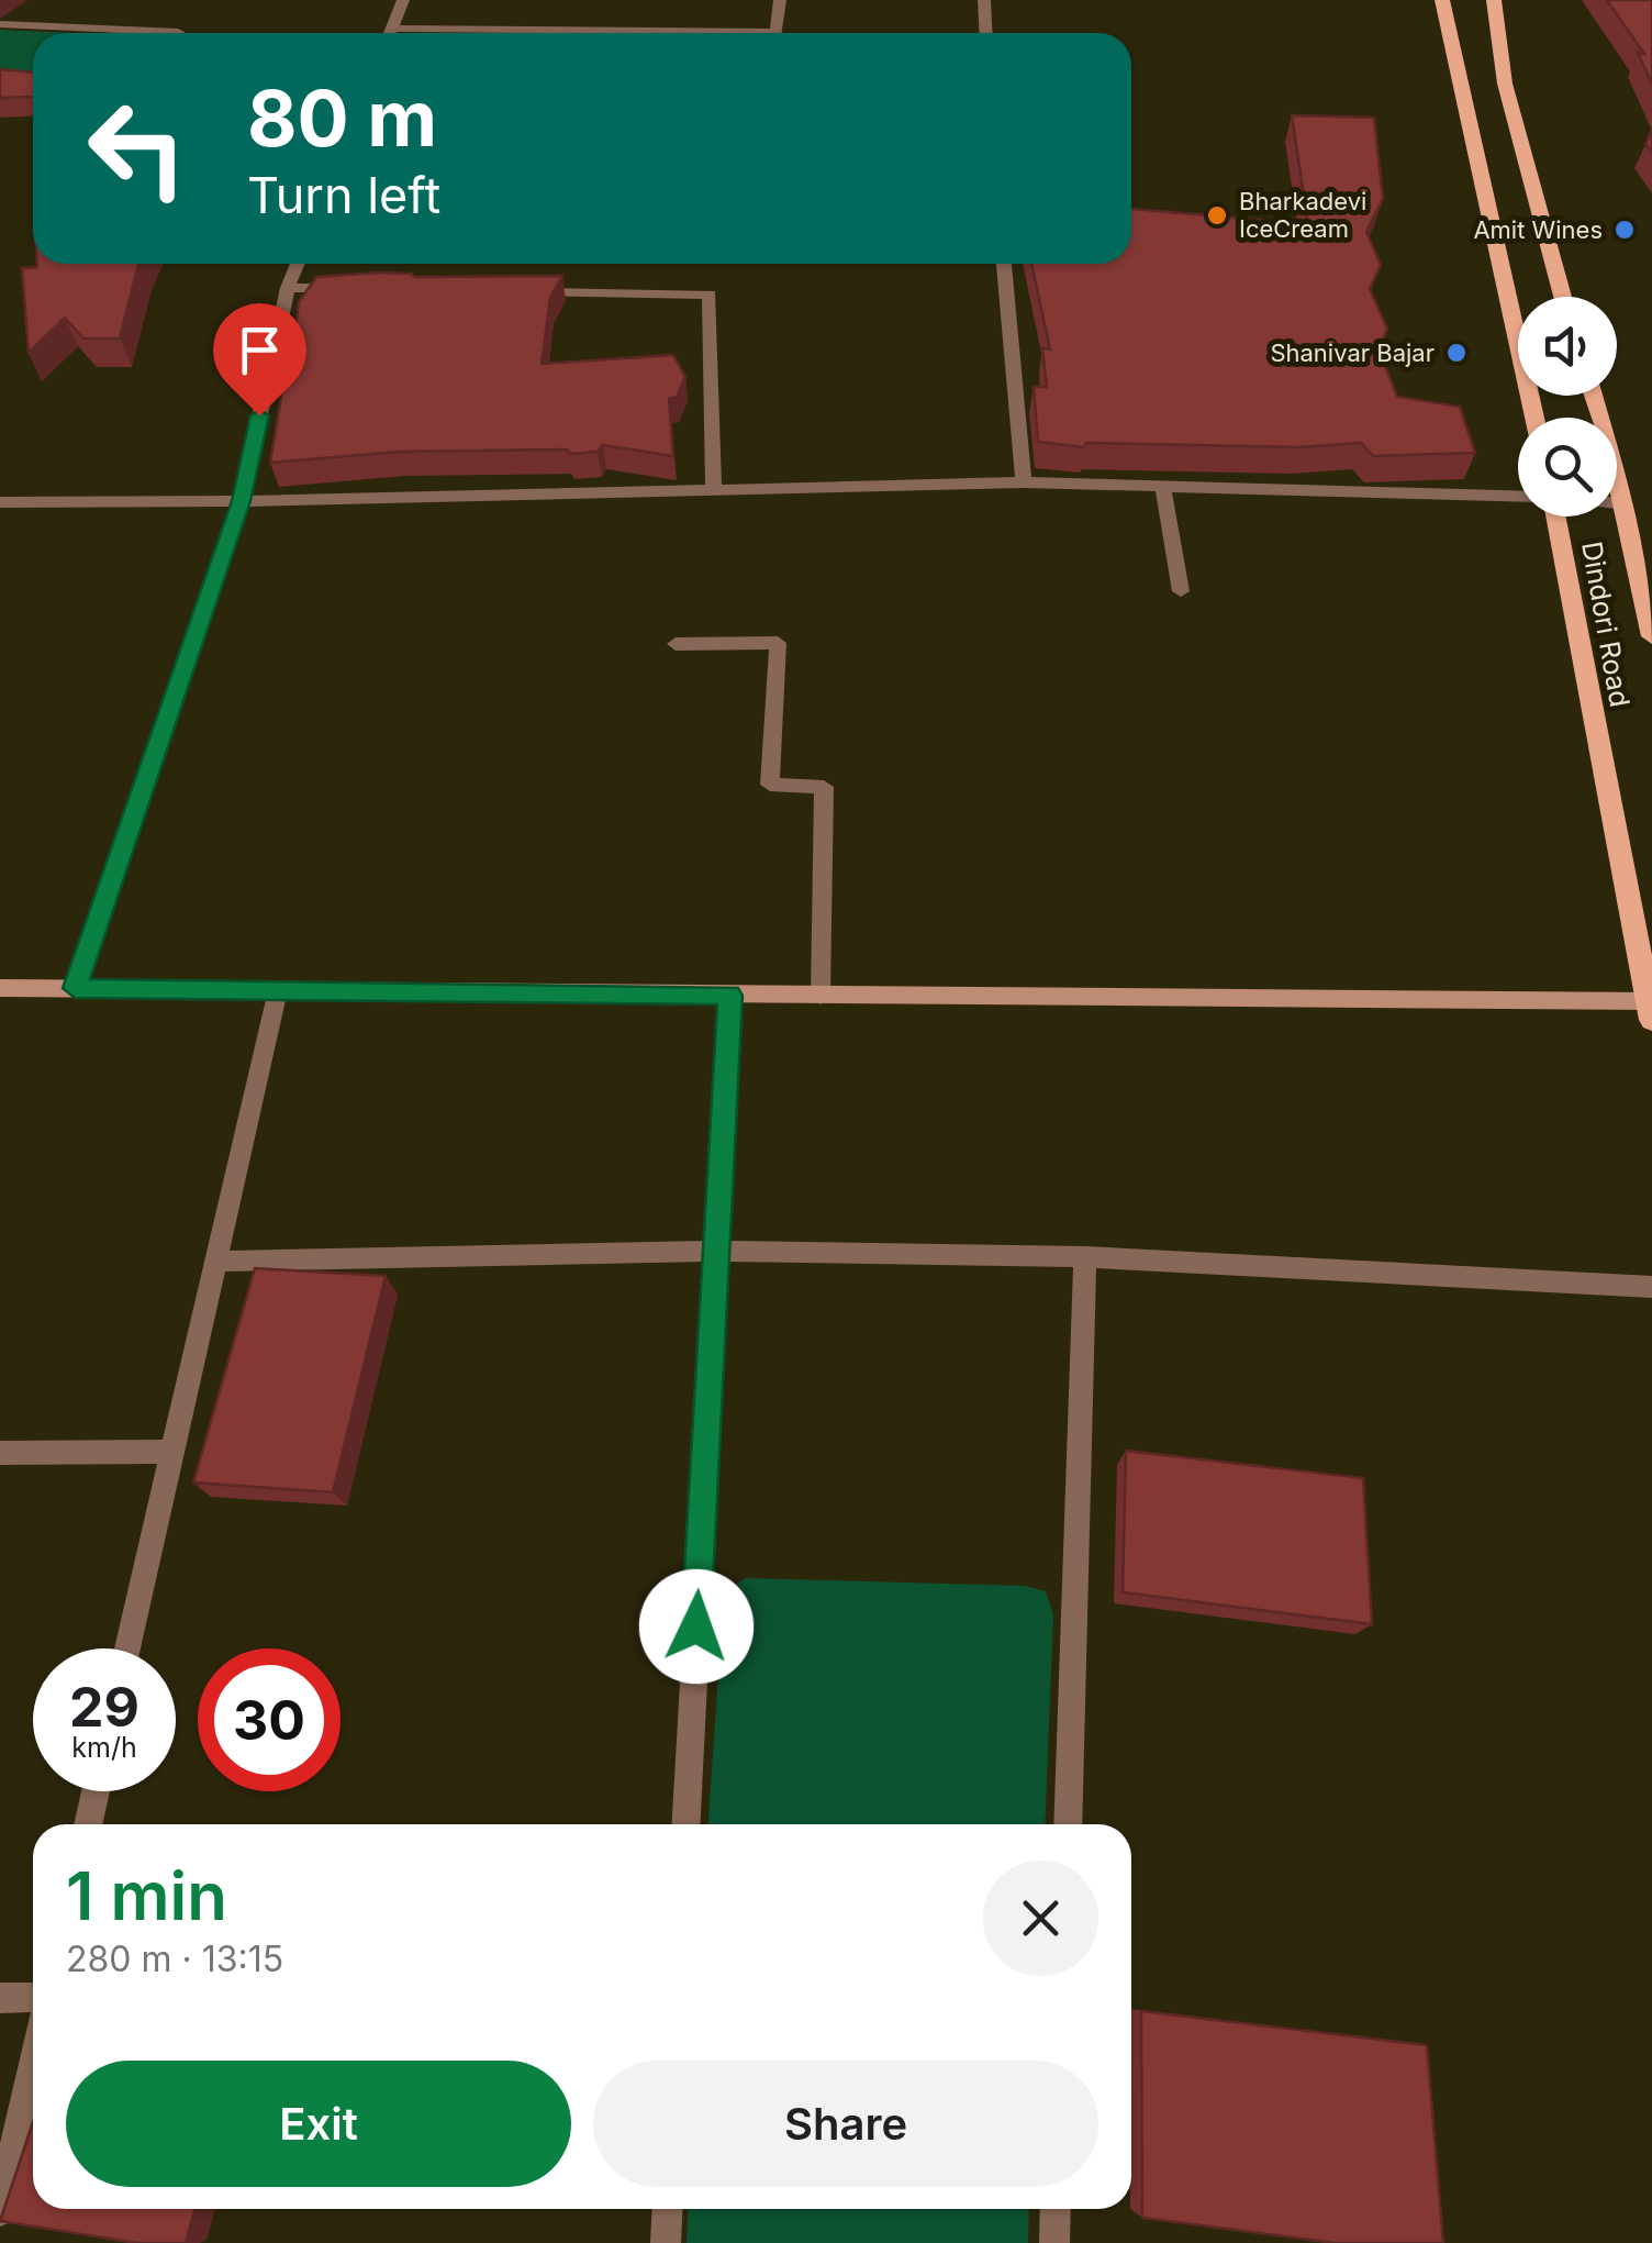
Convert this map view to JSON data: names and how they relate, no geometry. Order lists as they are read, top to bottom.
{
  "streets": {
    "main road": ["Dindori Road"]
  },
  "places": ["Bharkadevi IceCream", "Amit Wines", "Shanivar Bajar"],
  "page": {
    "turn": ["80 m", "Turn left"],
    "speed": "29 km/h",
    "limit": "30",
    "heading": ["1 min", "280 m · 13:15"],
    "buttons": ["Exit", "Share"]
  }
}
